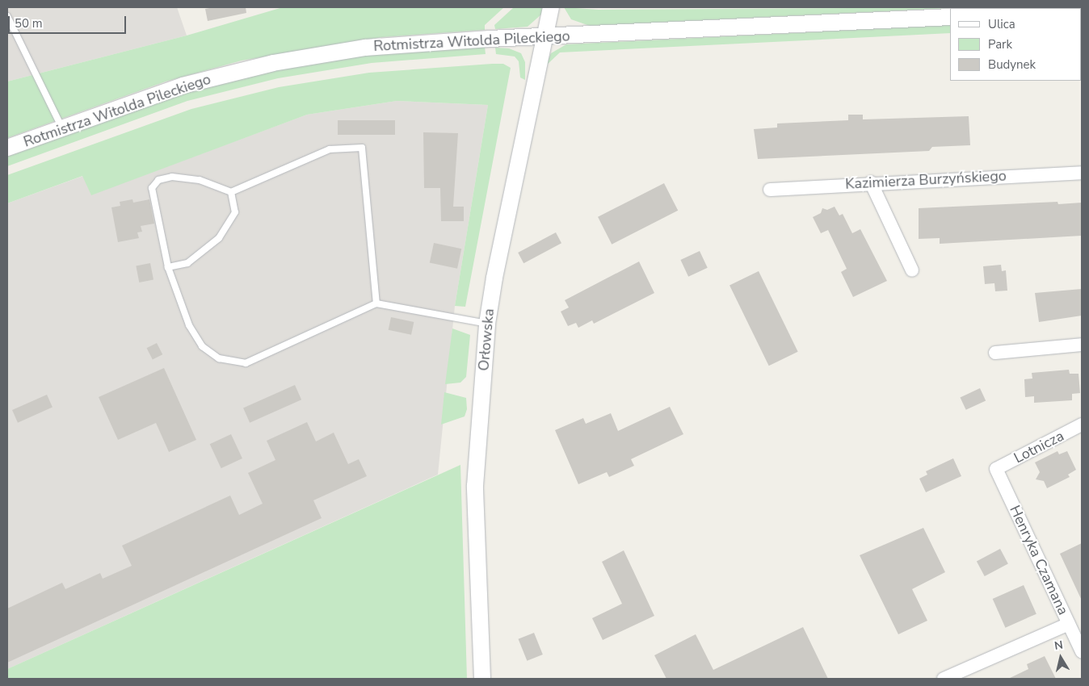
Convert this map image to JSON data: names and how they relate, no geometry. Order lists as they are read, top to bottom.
{
  "streets": {
    "street": [
      "Rotmistrza Witolda Pileckiego",
      "Kazimierza Burzyńskiego",
      "Orłowska",
      "Lotnicza",
      "Henryka Czamana"
    ]
  },
  "crossings": [
    ["Rotmistrza Witolda Pileckiego", "Orłowska"],
    ["Lotnicza", "Henryka Czamana"]
  ],
  "legend": ["Ulica", "Park", "Budynek"],
  "scale_bar": "50 m",
  "north": "top"
}
